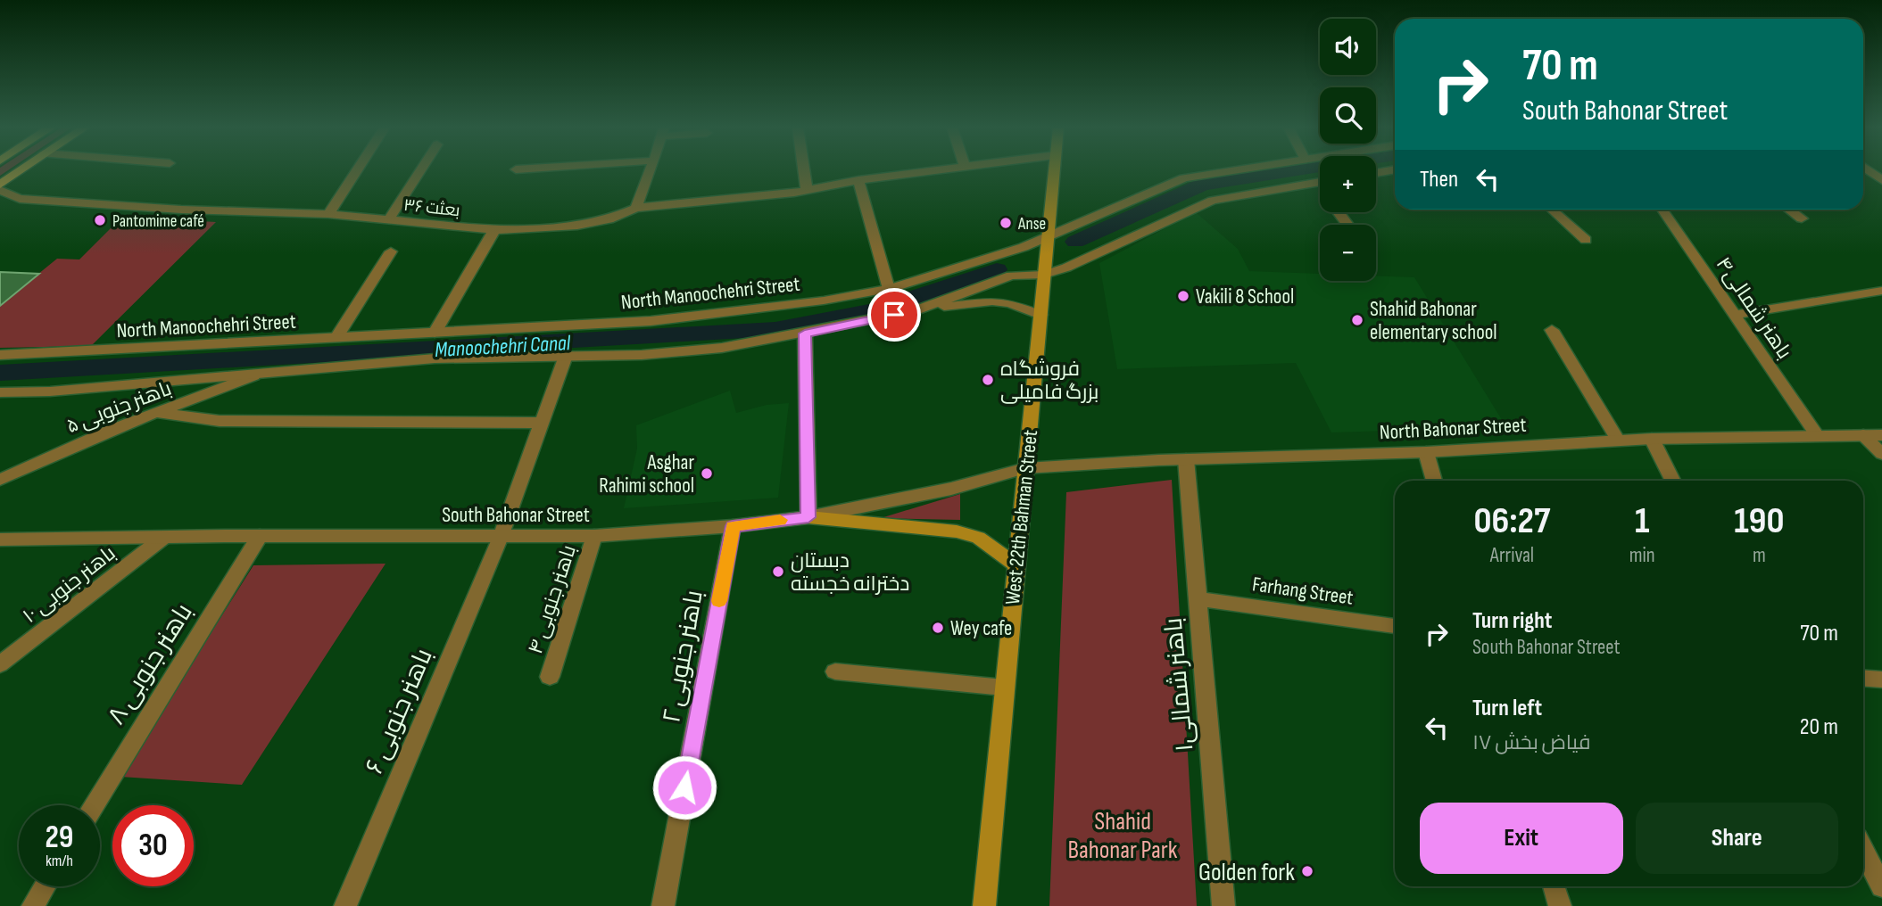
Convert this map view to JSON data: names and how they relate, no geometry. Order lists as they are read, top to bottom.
{
  "streets": {
    "main road": ["West 22th Bahman Street"],
    "street": [
      "بعثت ۳۶",
      "North Manoochehri Street",
      "باهنر شمالی۴",
      "باهنر جنوبی ۵",
      "North Bahonar Street",
      "South Bahonar Street",
      "باهنر جنوبی ۱۰",
      "Farhang Street",
      "باهنر جنوبی ۴",
      "باهنر جنوبی ۲",
      "باهنر جنوبی ۸",
      "باهنر شمالی۱",
      "باهنر جنوبی ۶"
    ]
  },
  "crossings": [
    ["North Manoochehri Street", "West 22th Bahman Street"],
    ["باهنر شمالی۴", "North Bahonar Street"],
    ["North Bahonar Street", "South Bahonar Street"],
    ["North Bahonar Street", "West 22th Bahman Street"],
    ["North Bahonar Street", "باهنر شمالی۱"],
    ["South Bahonar Street", "West 22th Bahman Street"],
    ["South Bahonar Street", "باهنر جنوبی ۱۰"],
    ["South Bahonar Street", "باهنر جنوبی ۴"],
    ["South Bahonar Street", "باهنر جنوبی ۲"],
    ["South Bahonar Street", "باهنر جنوبی ۸"],
    ["South Bahonar Street", "باهنر جنوبی ۶"],
    ["Farhang Street", "باهنر شمالی۱"]
  ],
  "water": ["Manoochehri Canal"],
  "parks": ["Shahid Bahonar Park"],
  "places": [
    "Pantomime café",
    "Anse",
    "Vakili 8 School",
    "Shahid Bahonar elementary school",
    "فروشگاه بزرگ فامیلی",
    "Asghar Rahimi school",
    "دبستان دخترانه خجسته",
    "Wey cafe",
    "Golden fork"
  ],
  "page": {
    "map_buttons": ["+", "−"],
    "turn": ["70 m", "South Bahonar Street"],
    "then": "Then",
    "eta": [
      "06:27",
      "Arrival",
      "1",
      "min",
      "190",
      "m"
    ],
    "list": [
      {
        "name": "Turn right",
        "note": "South Bahonar Street",
        "value": "70 m"
      },
      {
        "name": "Turn left",
        "note": "فیاض بخش ۱۷",
        "value": "20 m"
      }
    ],
    "buttons": ["Exit", "Share"],
    "speed": "29 km/h",
    "limit": "30"
  }
}
